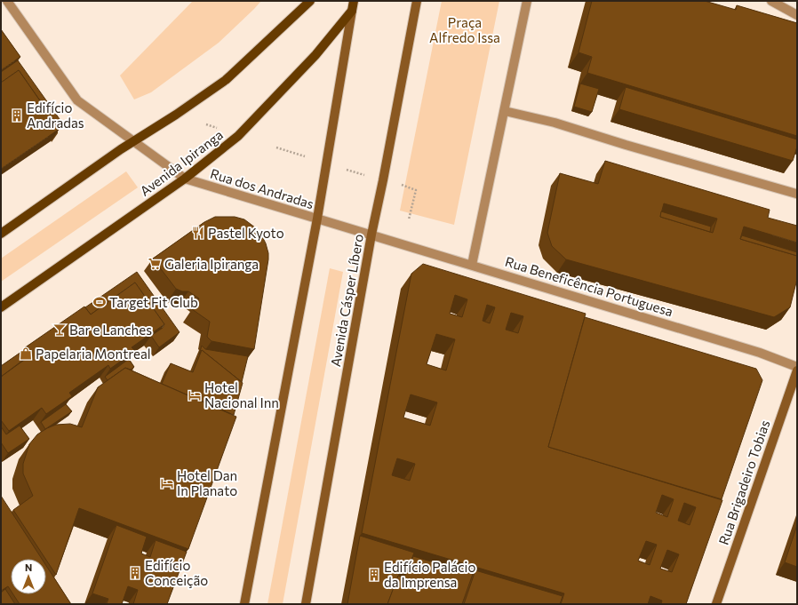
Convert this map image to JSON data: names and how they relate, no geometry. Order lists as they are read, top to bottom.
{
  "streets": {
    "main road": ["Avenida Ipiranga", "Avenida Cásper Líbero", "Rua Brigadeiro Tobias"],
    "street": ["Rua dos Andradas", "Rua Beneficência Portuguesa"]
  },
  "crossings": [
    ["Avenida Ipiranga", "Rua dos Andradas"],
    ["Rua dos Andradas", "Rua Beneficência Portuguesa"],
    ["Rua dos Andradas", "Avenida Cásper Líbero"],
    ["Rua Beneficência Portuguesa", "Avenida Cásper Líbero"]
  ],
  "parks": ["Praça Alfredo Issa"],
  "places": {
    "building": ["Edifício Andradas", "Edifício Conceição", "Edifício Palácio da Imprensa"],
    "restaurant": ["Pastel Kyoto"],
    "supermarket": ["Galeria Ipiranga"],
    "sports": ["Target Fit Club"],
    "bar": ["Bar e Lanches"],
    "shop": ["Papelaria Montreal"],
    "hotel": ["Hotel Nacional Inn", "Hotel Dan In Planato"]
  },
  "north": "top"
}
